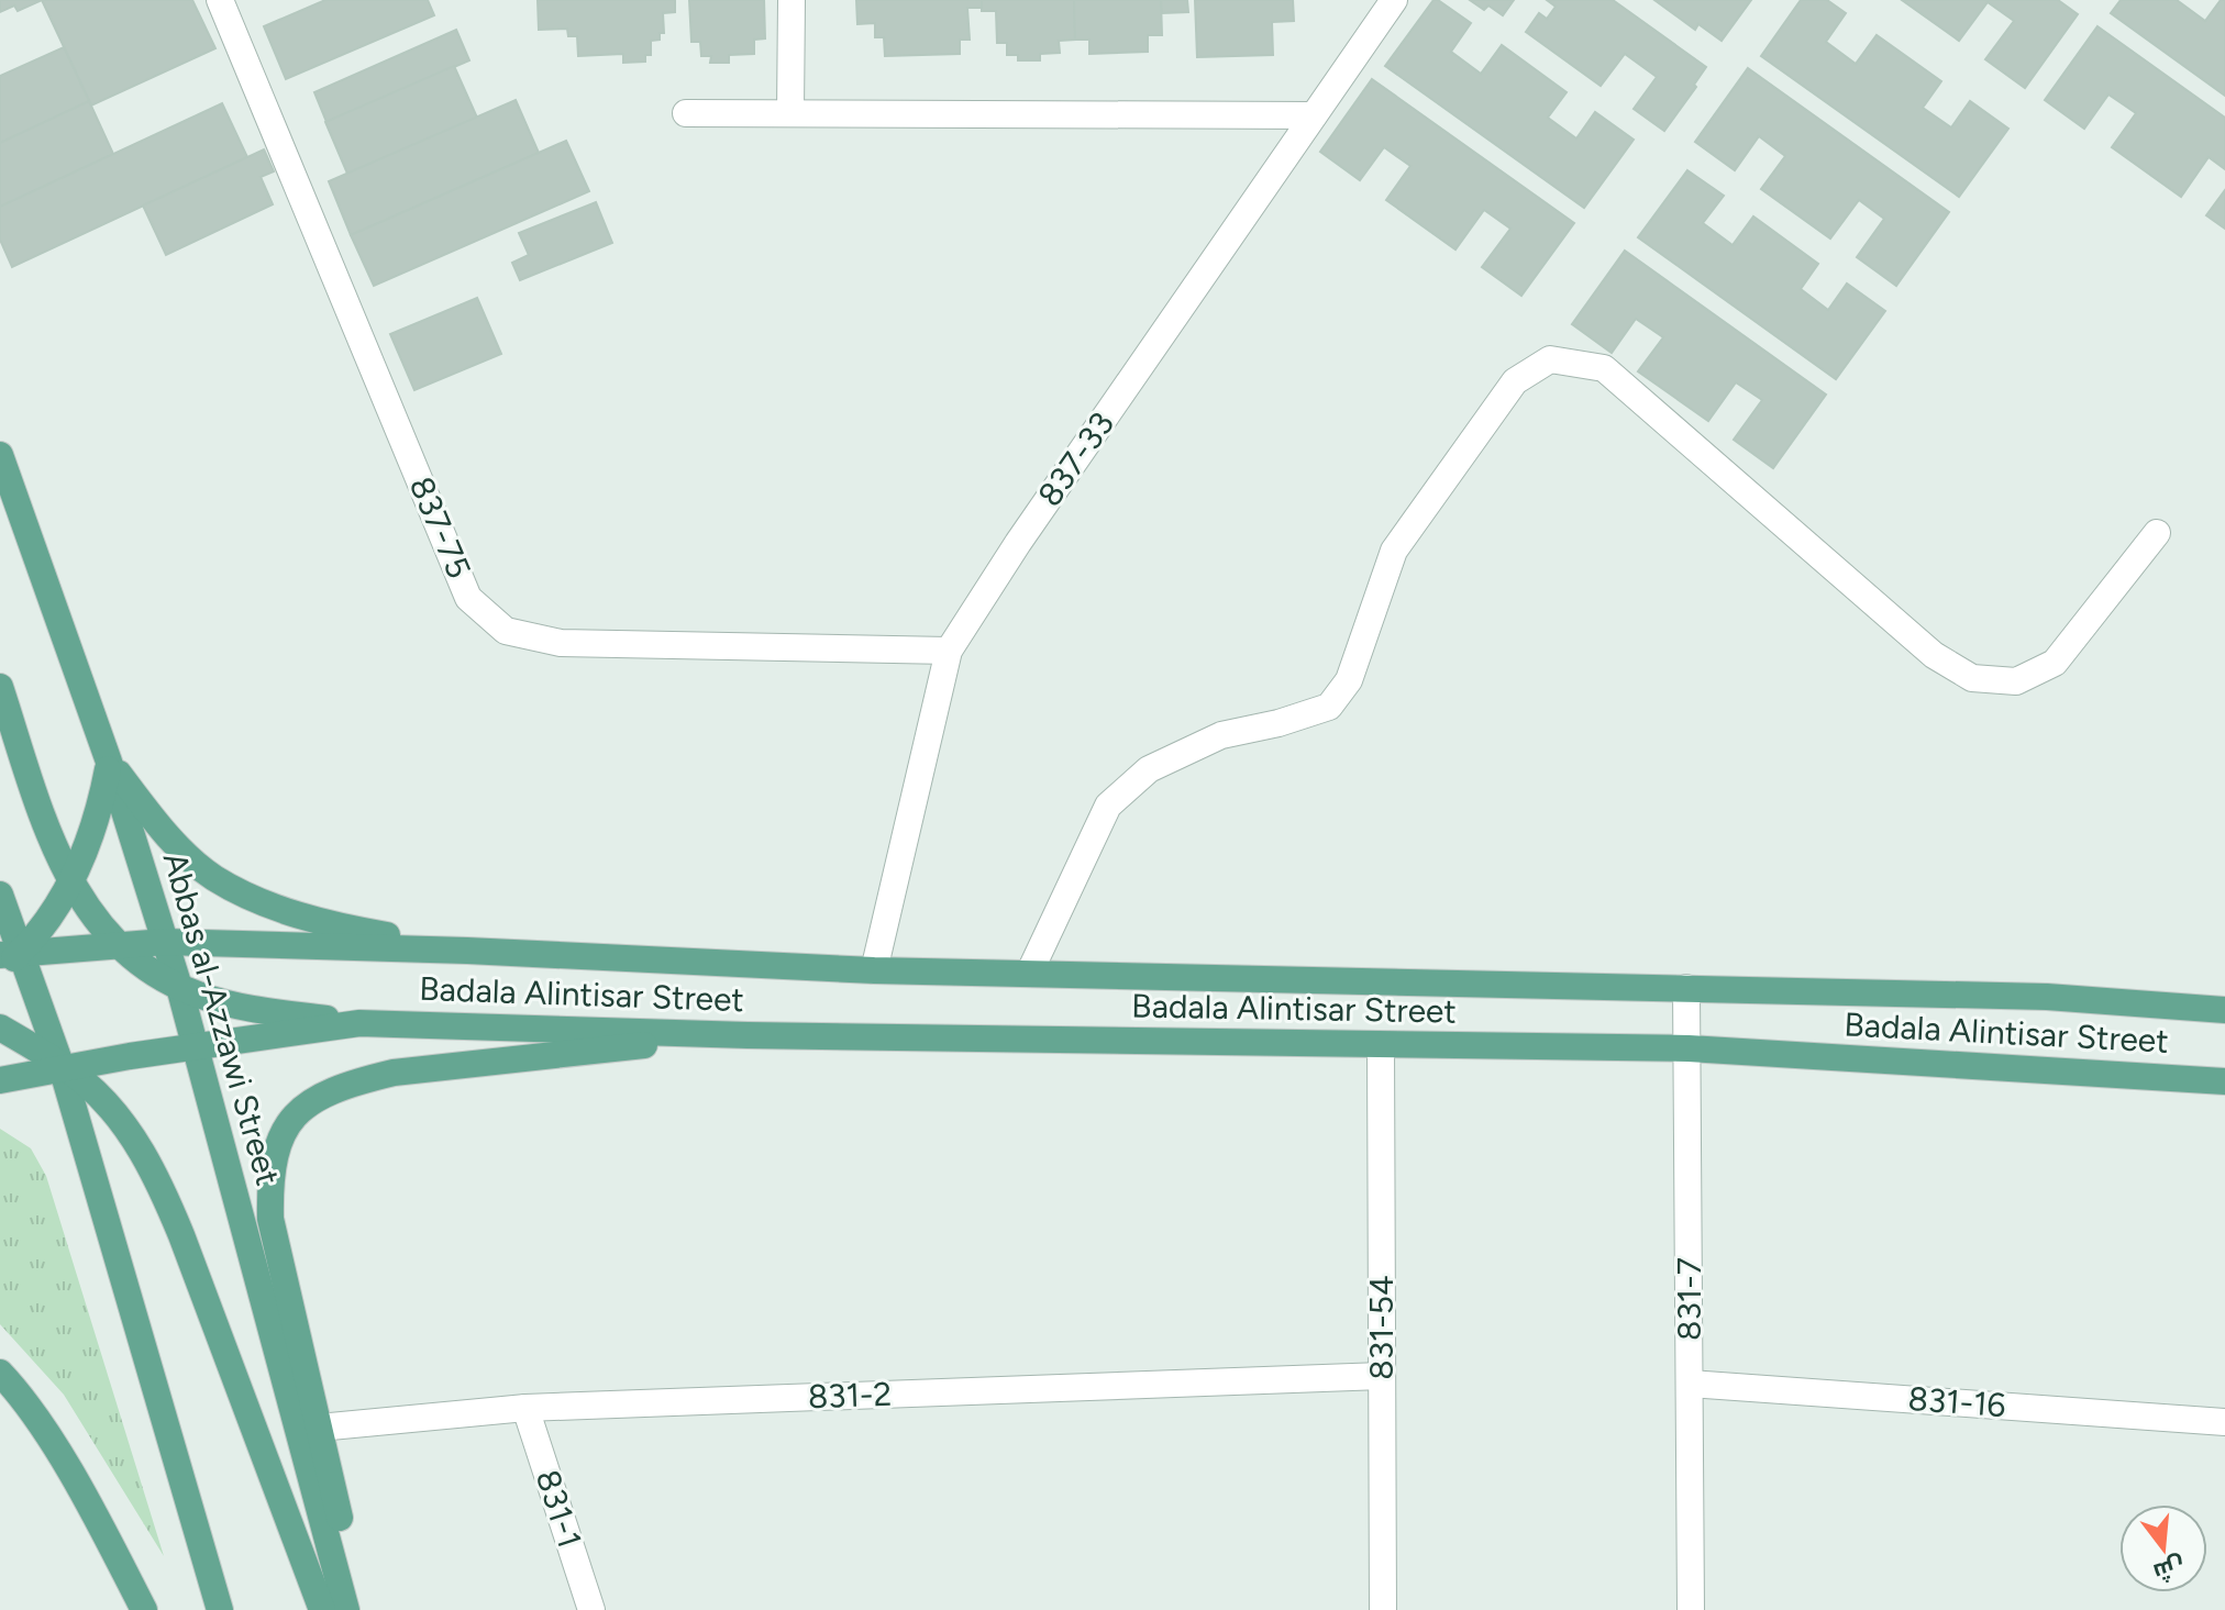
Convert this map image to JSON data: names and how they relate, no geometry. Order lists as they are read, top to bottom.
{
  "streets": {
    "main road": ["Badala Alintisar Street", "Abbas al-Azzawi Street"],
    "street": [
      "837-33",
      "837-75",
      "831-7",
      "831-54",
      "831-2",
      "831-16",
      "831-1"
    ]
  },
  "crossings": [
    ["837-33", "837-75"],
    ["837-33", "Badala Alintisar Street"],
    ["Badala Alintisar Street", "831-7"],
    ["Badala Alintisar Street", "831-54"],
    ["831-7", "831-16"],
    ["831-54", "831-2"],
    ["831-2", "831-1"]
  ],
  "north": "bottom"
}
